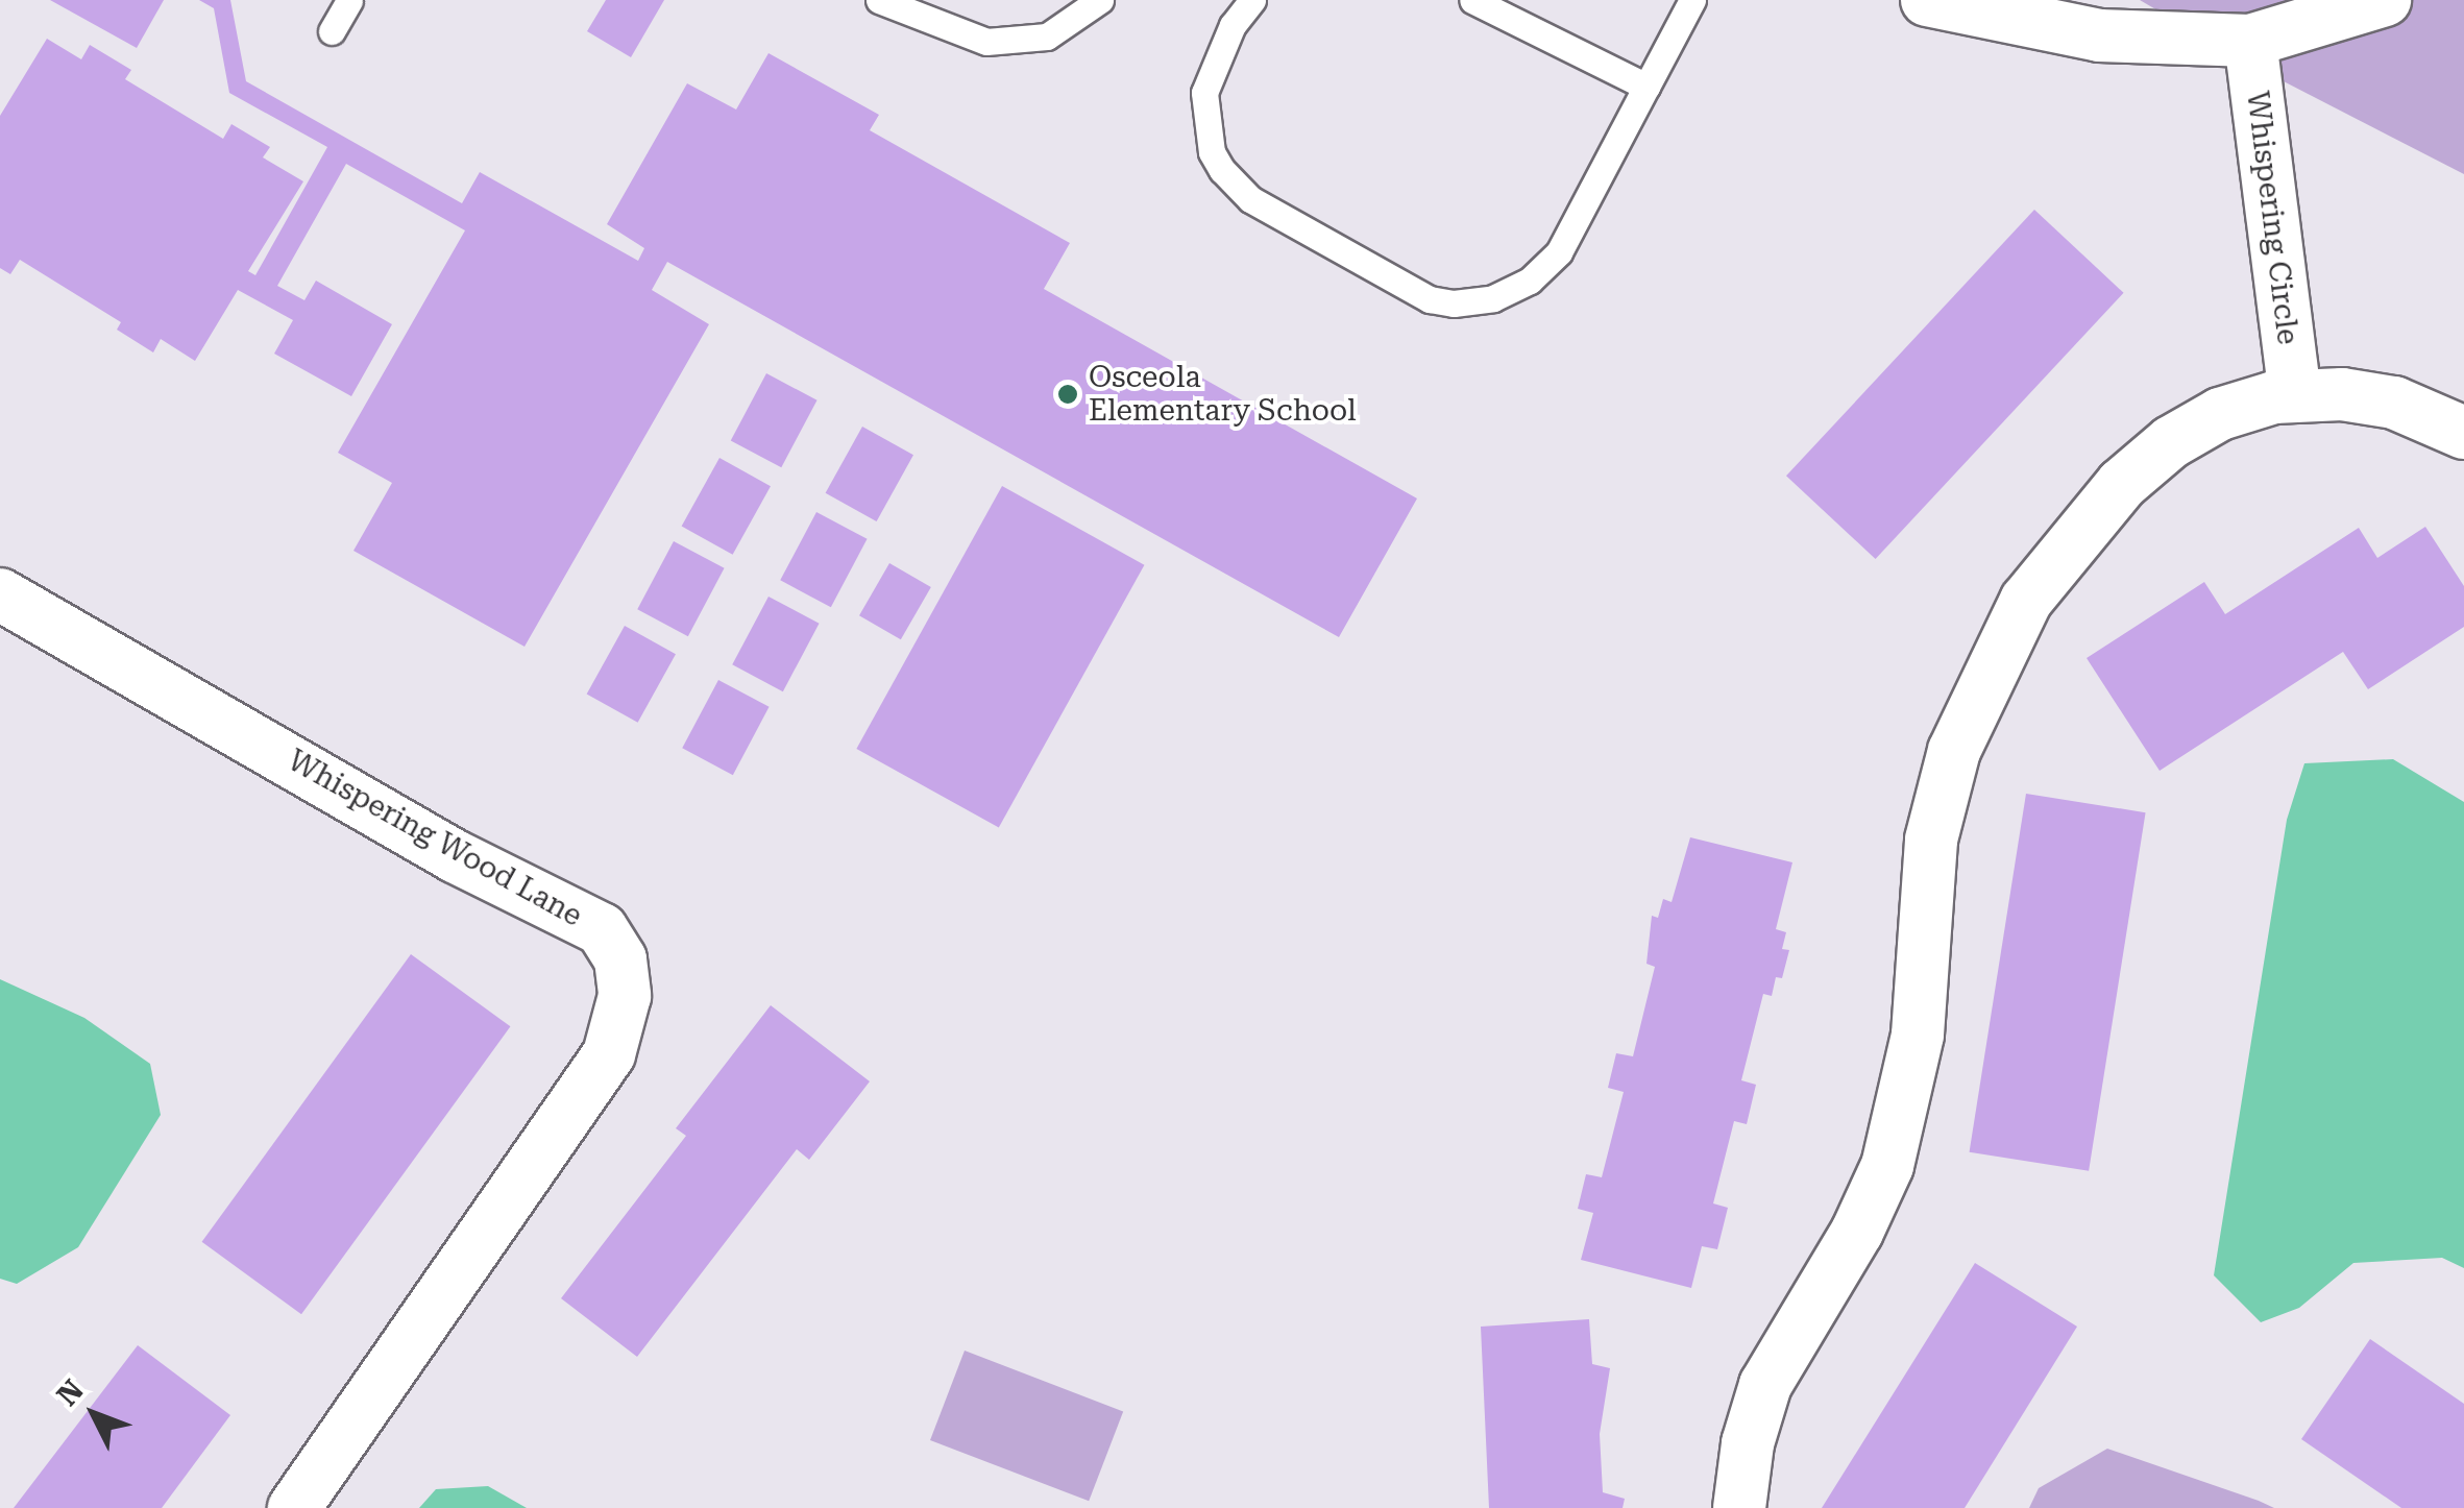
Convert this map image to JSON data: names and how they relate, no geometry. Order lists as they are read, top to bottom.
{
  "streets": {
    "street": ["Whispering Circle", "Whispering Wood Lane"]
  },
  "places": ["Osceola Elementary School"],
  "north": "top left"
}
